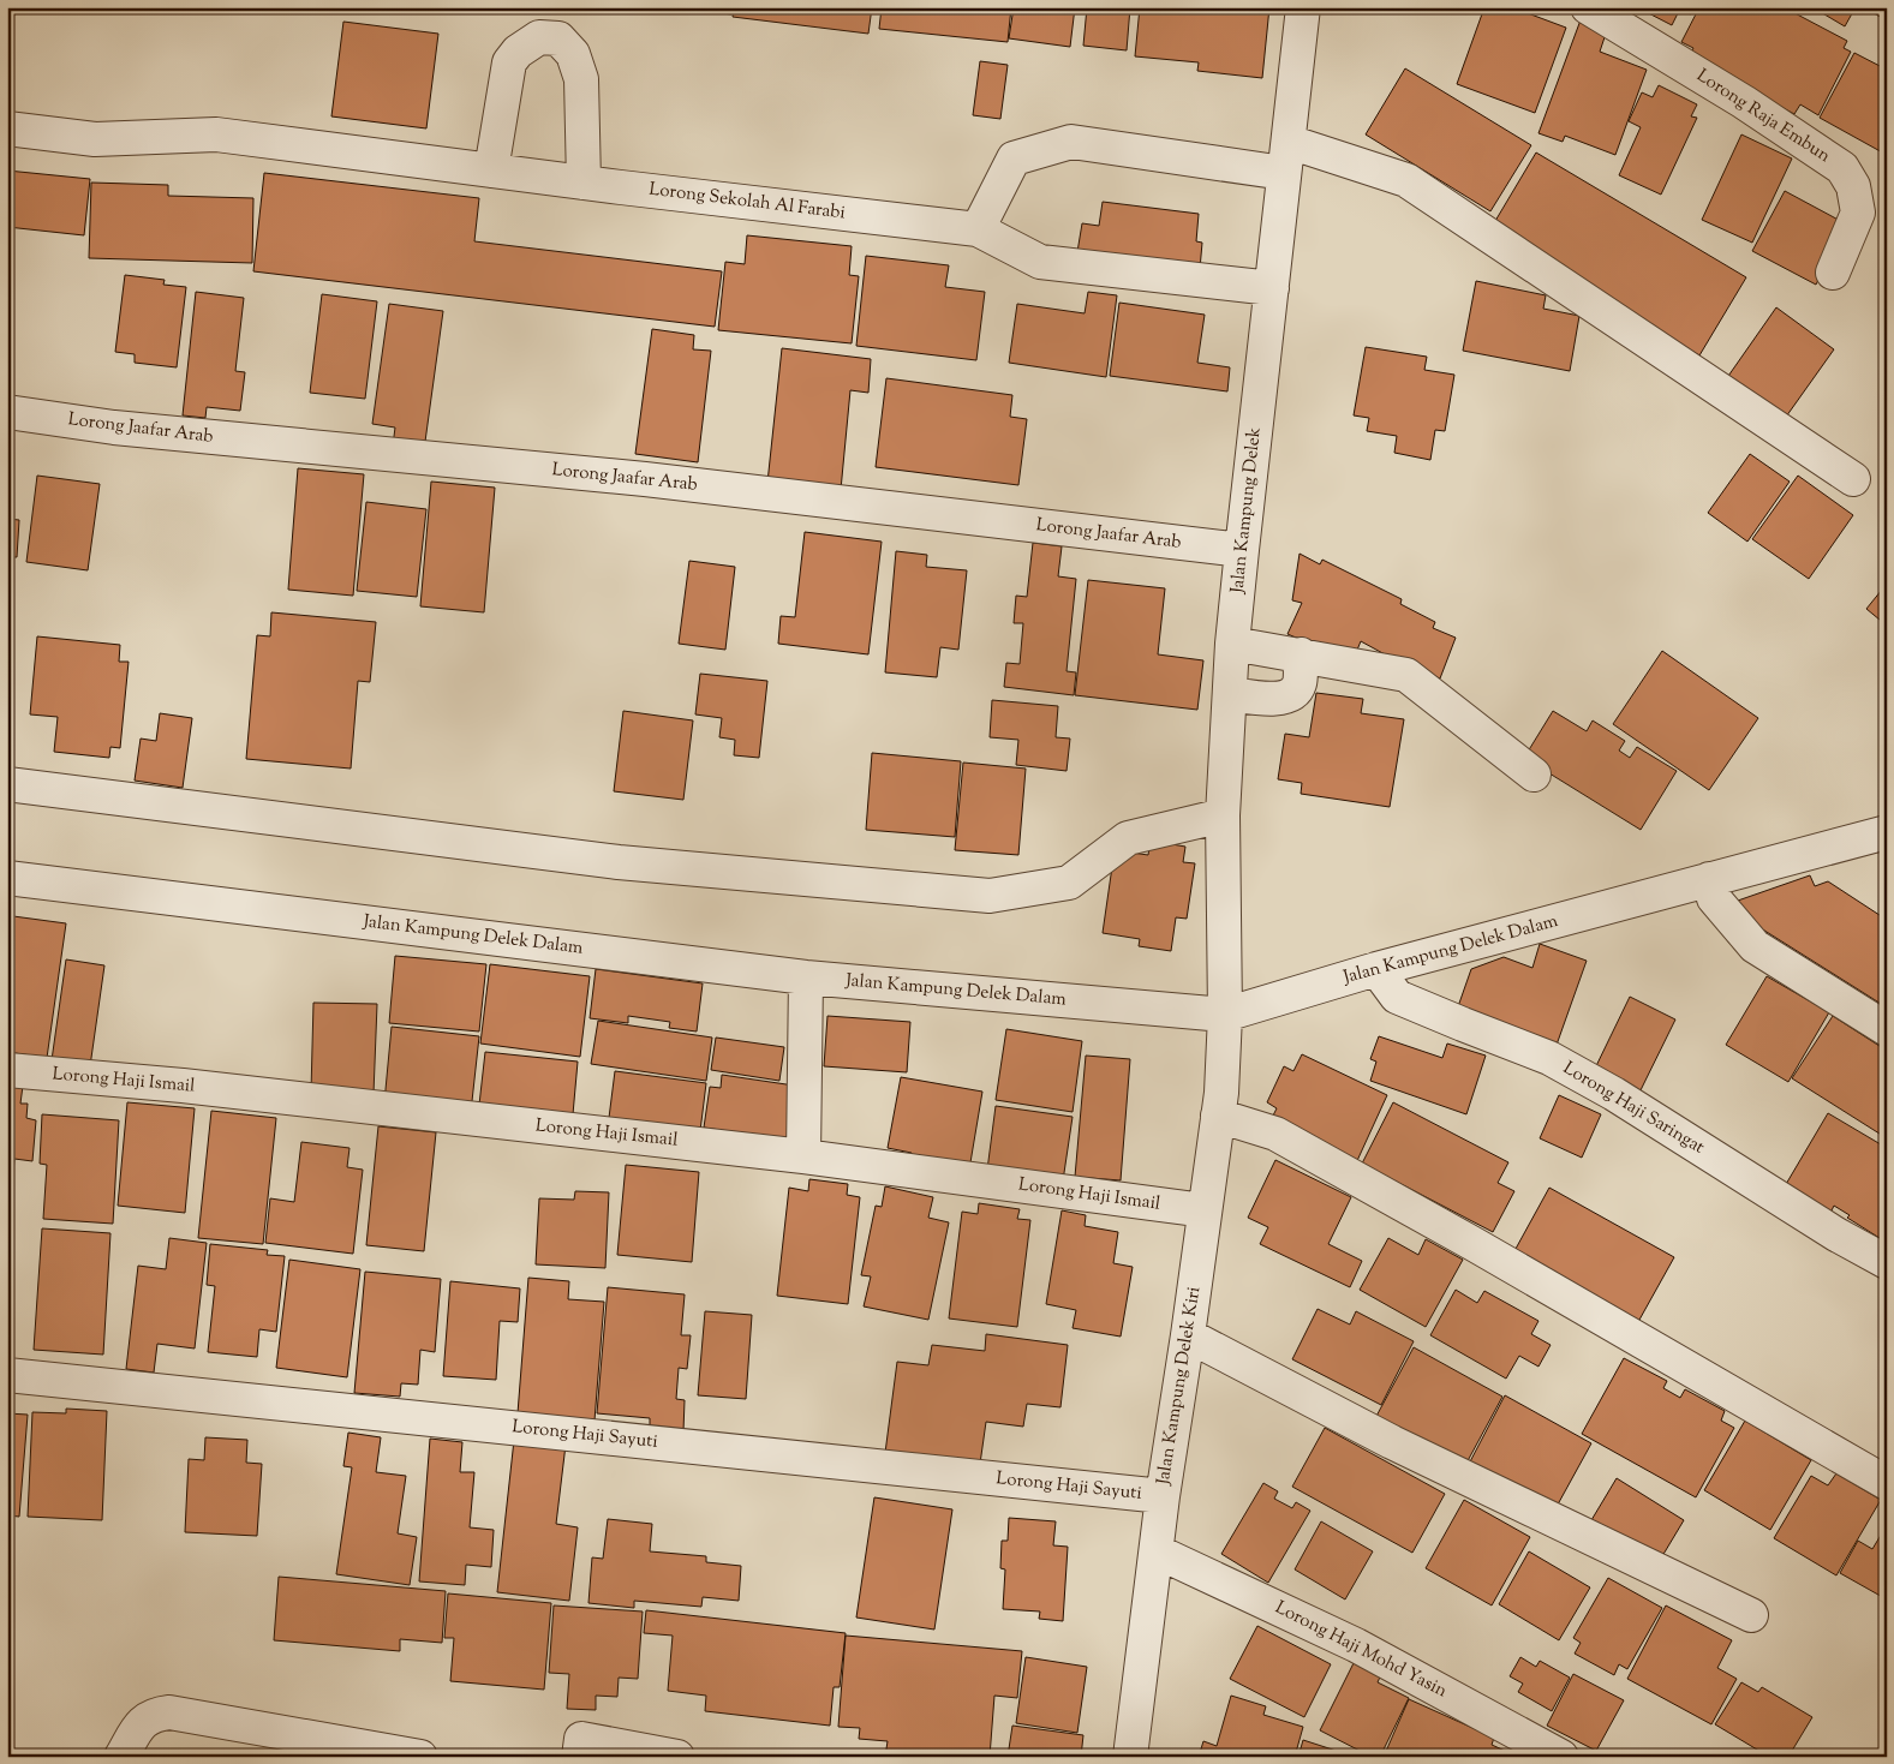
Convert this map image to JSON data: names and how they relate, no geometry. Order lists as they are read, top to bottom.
{
  "streets": {
    "street": [
      "Lorong Raja Embun",
      "Lorong Sekolah Al Farabi",
      "Lorong Jaafar Arab",
      "Jalan Kampung Delek",
      "Jalan Kampung Delek Dalam",
      "Lorong Haji Ismail",
      "Lorong Haji Saringat",
      "Jalan Kampung Delek Kiri",
      "Lorong Haji Sayuti",
      "Lorong Haji Mohd Yasin"
    ]
  },
  "crossings": [
    ["Lorong Sekolah Al Farabi", "Jalan Kampung Delek"],
    ["Lorong Jaafar Arab", "Jalan Kampung Delek"],
    ["Jalan Kampung Delek", "Jalan Kampung Delek Dalam"],
    ["Jalan Kampung Delek", "Jalan Kampung Delek Kiri"],
    ["Jalan Kampung Delek Dalam", "Lorong Haji Saringat"],
    ["Jalan Kampung Delek Dalam", "Jalan Kampung Delek Kiri"],
    ["Lorong Haji Ismail", "Jalan Kampung Delek Kiri"],
    ["Jalan Kampung Delek Kiri", "Lorong Haji Sayuti"],
    ["Jalan Kampung Delek Kiri", "Lorong Haji Mohd Yasin"]
  ]
}
